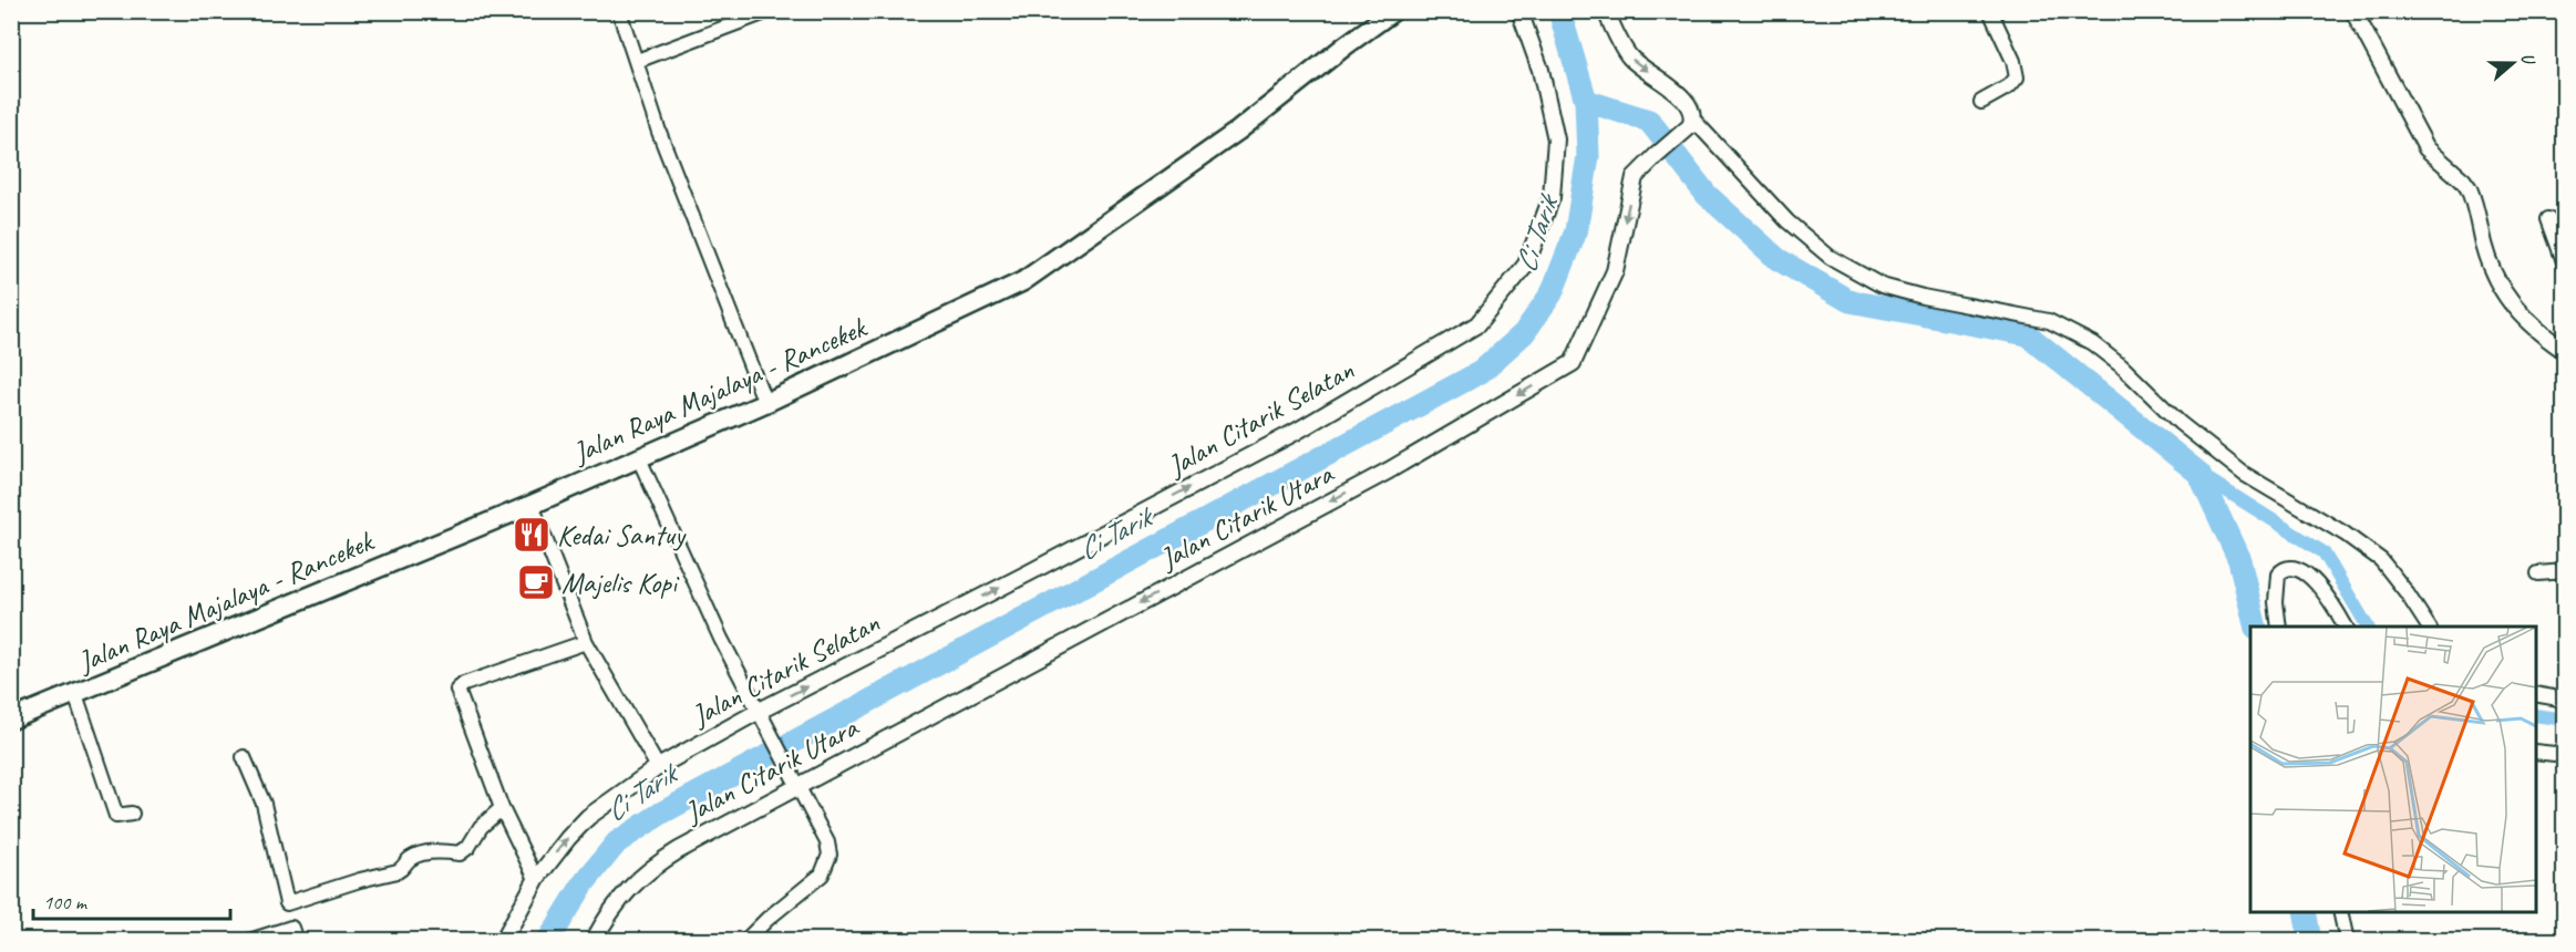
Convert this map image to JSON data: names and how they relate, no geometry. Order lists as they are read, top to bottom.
{
  "streets": {
    "main road": ["Jalan Raya Majalaya - Rancekek"],
    "street": ["Jalan Citarik Selatan", "Jalan Citarik Utara"]
  },
  "one_way": ["Jalan Citarik Selatan", "Jalan Citarik Utara"],
  "water": ["Ci Tarik"],
  "places": {
    "restaurant": ["Kedai Santuy"],
    "cafe": ["Majelis Kopi"]
  },
  "scale_bar": "100 m",
  "north": "right"
}
